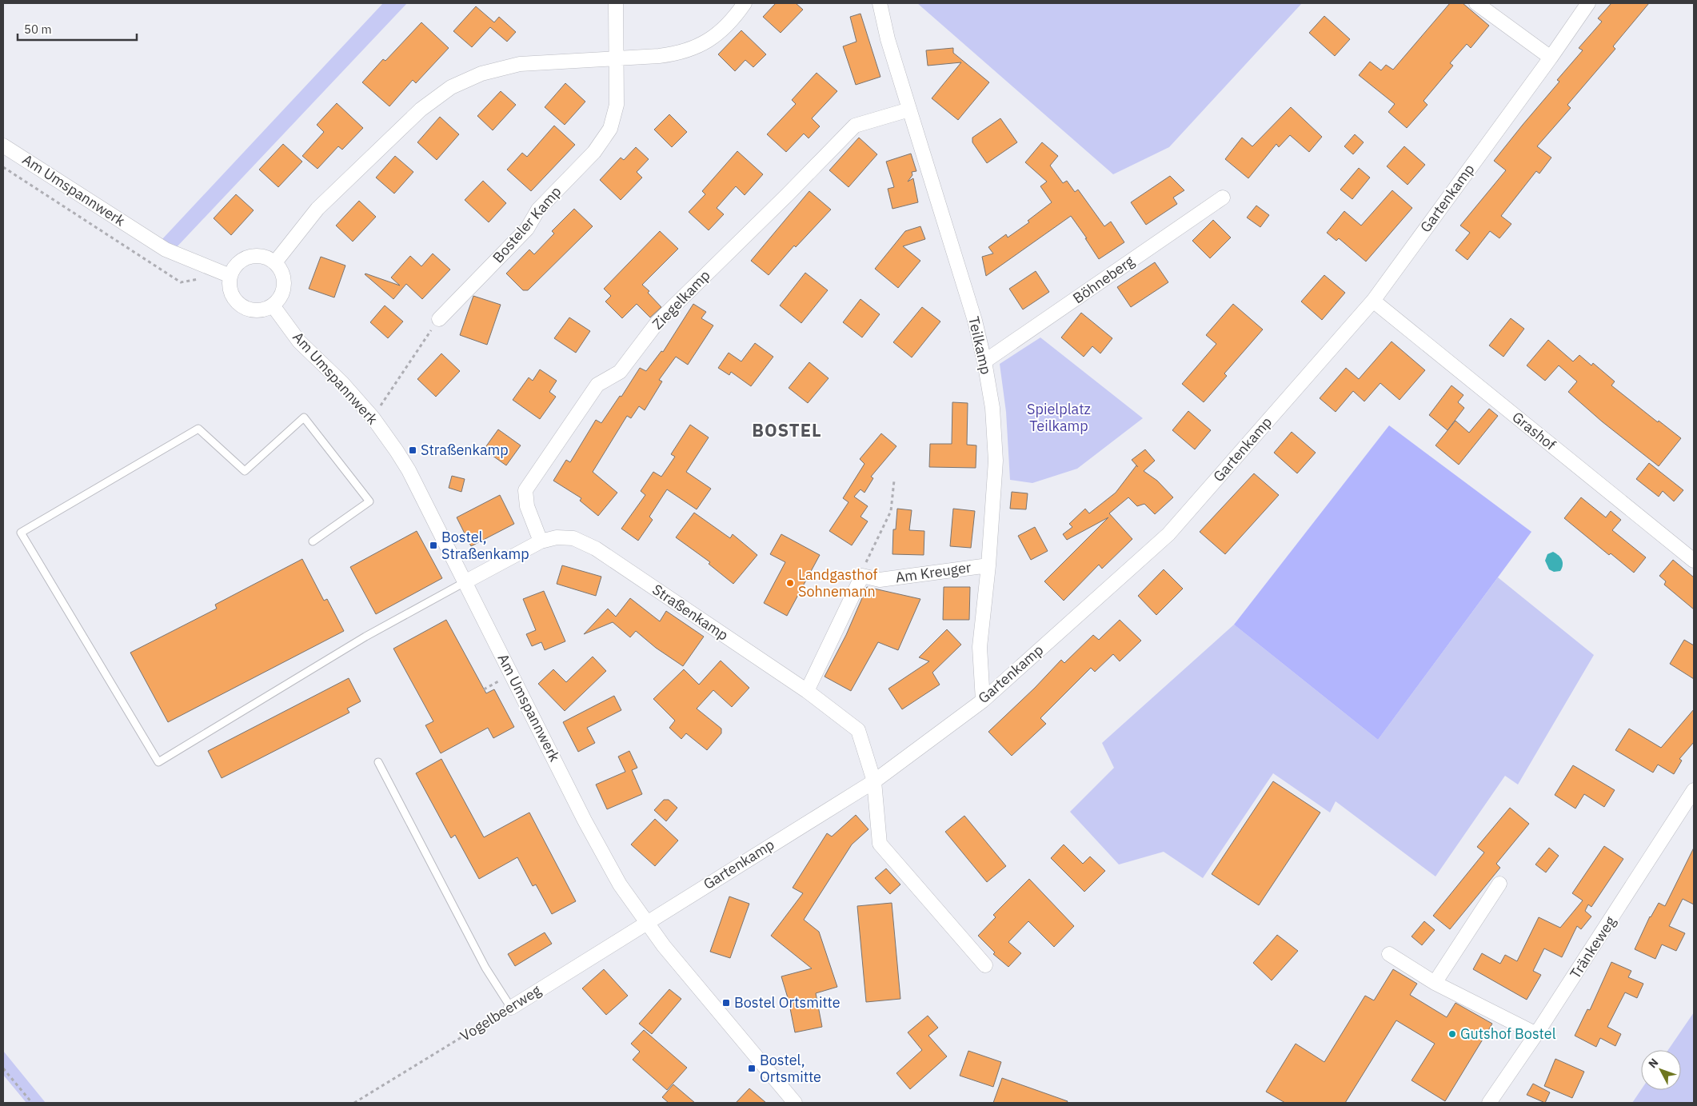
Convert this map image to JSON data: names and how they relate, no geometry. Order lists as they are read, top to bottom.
{
  "streets": {
    "street": [
      "Am Umspannwerk",
      "Gartenkamp",
      "Bosteler Kamp",
      "Böhneberg",
      "Ziegelkamp",
      "Teilkamp",
      "Grashof",
      "Am Kreuger",
      "Straßenkamp",
      "Tränkeweg",
      "Vogelbeerweg"
    ]
  },
  "crossings": [
    ["Am Umspannwerk", "Gartenkamp"],
    ["Am Umspannwerk", "Straßenkamp"],
    ["Am Umspannwerk", "Vogelbeerweg"],
    ["Gartenkamp", "Teilkamp"],
    ["Gartenkamp", "Grashof"],
    ["Gartenkamp", "Straßenkamp"],
    ["Gartenkamp", "Vogelbeerweg"],
    ["Böhneberg", "Teilkamp"],
    ["Ziegelkamp", "Teilkamp"],
    ["Ziegelkamp", "Straßenkamp"],
    ["Teilkamp", "Am Kreuger"]
  ],
  "districts": ["BOSTEL"],
  "parks": ["Spielplatz Teilkamp"],
  "places": {
    "transit": [
      "Straßenkamp",
      "Bostel, Straßenkamp",
      "Bostel Ortsmitte",
      "Bostel, Ortsmitte"
    ],
    "other": ["Landgasthof Sohnemann", "Gutshof Bostel"]
  },
  "scale_bar": "50 m",
  "north": "top left"
}
